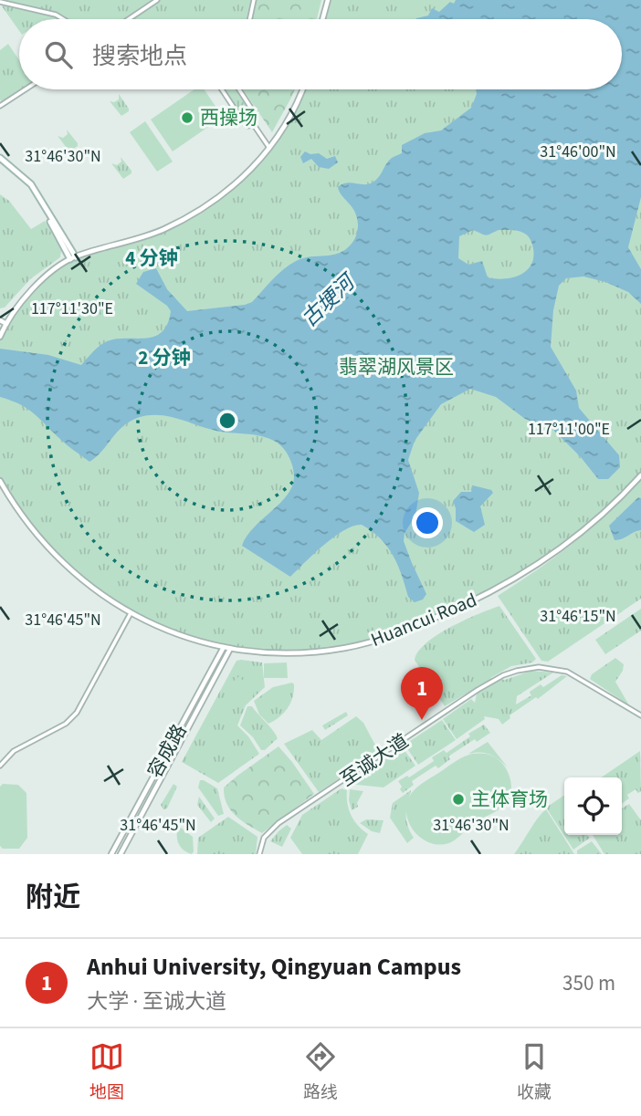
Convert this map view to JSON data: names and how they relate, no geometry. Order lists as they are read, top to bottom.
{
  "streets": {
    "street": ["Huancui Road", "容成路", "至诚大道"]
  },
  "crossings": [
    ["Huancui Road", "容成路"]
  ],
  "water": ["古埂河"],
  "parks": ["翡翠湖风景区"],
  "places": ["西操场", "主体育场"],
  "page": {
    "search": "搜索地点",
    "pins": "1",
    "heading": "附近",
    "list": [
      {
        "mark": "1",
        "name": "Anhui University, Qingyuan Campus",
        "note": "大学 · 至诚大道",
        "value": "350 m"
      }
    ],
    "nav": ["地图", "路线", "收藏"]
  },
  "coordinates": [
    "31°46'00\"N",
    "31°46'30\"N",
    "117°11'30\"E",
    "117°11'00\"E",
    "31°46'15\"N",
    "31°46'45\"N"
  ],
  "rings": ["4 分钟", "2 分钟"]
}
